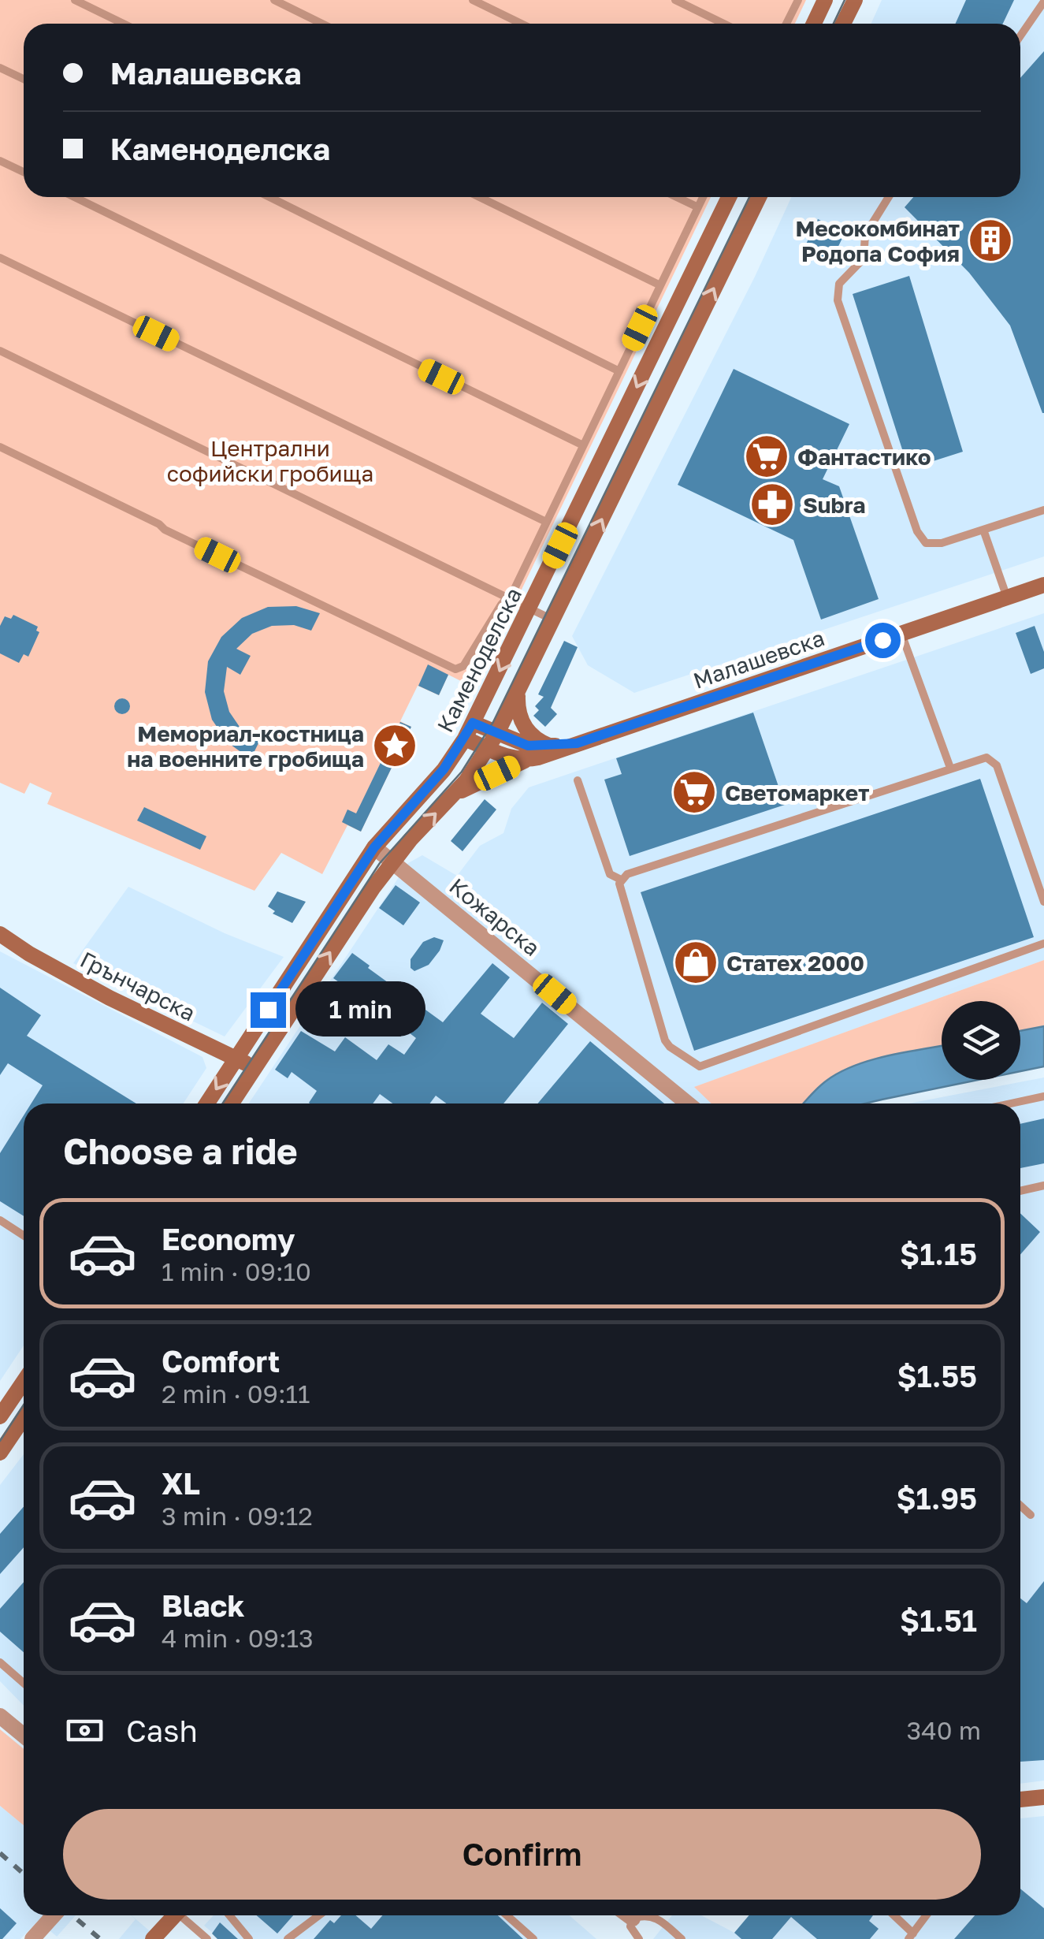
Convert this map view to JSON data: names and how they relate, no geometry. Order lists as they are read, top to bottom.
{
  "streets": {
    "street": [
      "Малашевска",
      "Каменоделска",
      "Кожарска",
      "Грънчарска"
    ]
  },
  "crossings": [
    ["Малашевска", "Каменоделска"],
    ["Каменоделска", "Кожарска"],
    ["Каменоделска", "Грънчарска"]
  ],
  "parks": ["Централни софийски гробища"],
  "places": {
    "building": ["Месокомбинат Родопа София"],
    "supermarket": ["Фантастико", "Светомаркет"],
    "pharmacy": ["Subra"],
    "place": ["Мемориал-костница на военните гробища"],
    "shop": ["Статех 2000"]
  },
  "page": {
    "banner": ["Малашевска", "Каменоделска"],
    "bubble": "1 min",
    "heading": "Choose a ride",
    "list": [
      {
        "name": "Economy",
        "note": "1 min · 09:10",
        "value": "$1.15"
      },
      {
        "name": "Comfort",
        "note": "2 min · 09:11",
        "value": "$1.55"
      },
      {
        "name": "XL",
        "note": "3 min · 09:12",
        "value": "$1.95"
      },
      {
        "name": "Black",
        "note": "4 min · 09:13",
        "value": "$1.51"
      }
    ],
    "pay": ["Cash", "340 m"],
    "buttons": "Confirm"
  }
}
